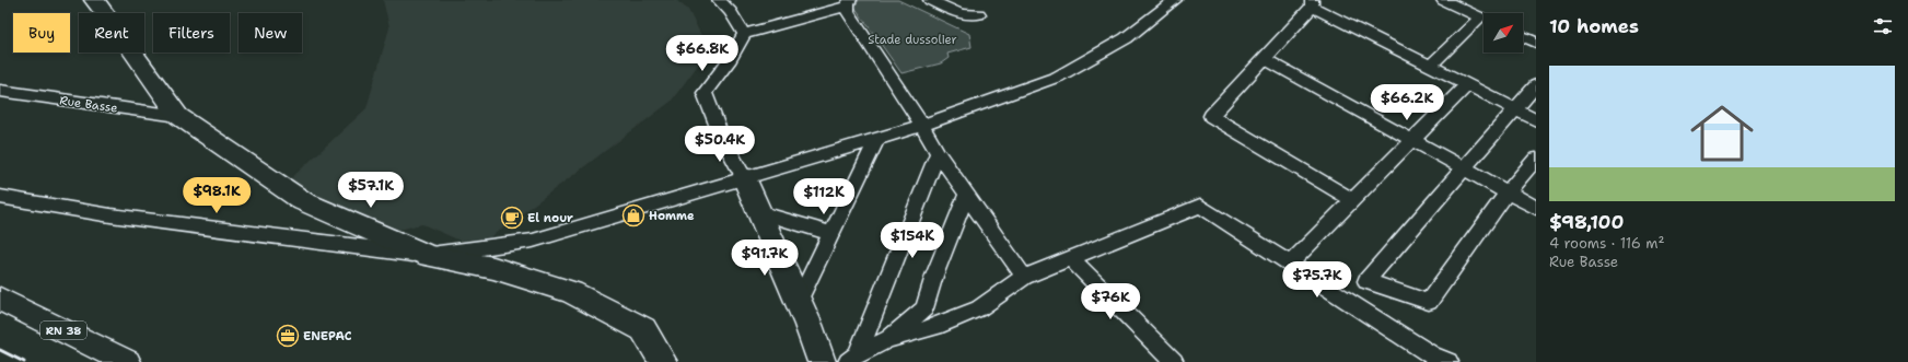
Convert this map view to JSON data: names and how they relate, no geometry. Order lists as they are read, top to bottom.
{
  "streets": {
    "street": ["Rue Basse", "RN 38"]
  },
  "parks": ["Stade dussolier"],
  "places": {
    "shop": ["Homme"],
    "cafe": ["El nour"],
    "office": ["ENEPAC"]
  },
  "north": "top right",
  "page": {
    "heading": "10 homes",
    "chip": [
      "Buy",
      "Rent",
      "Filters",
      "New"
    ],
    "price": [
      "$66.8K",
      "$66.2K",
      "$50.4K",
      "$57.1K",
      "$98.1K",
      "$112K",
      "$154K",
      "$91.7K",
      "$75.7K",
      "$76K"
    ],
    "list": [
      {
        "name": "$98,100",
        "note": "4 rooms · 116 m² · Rue Basse"
      }
    ]
  }
}
